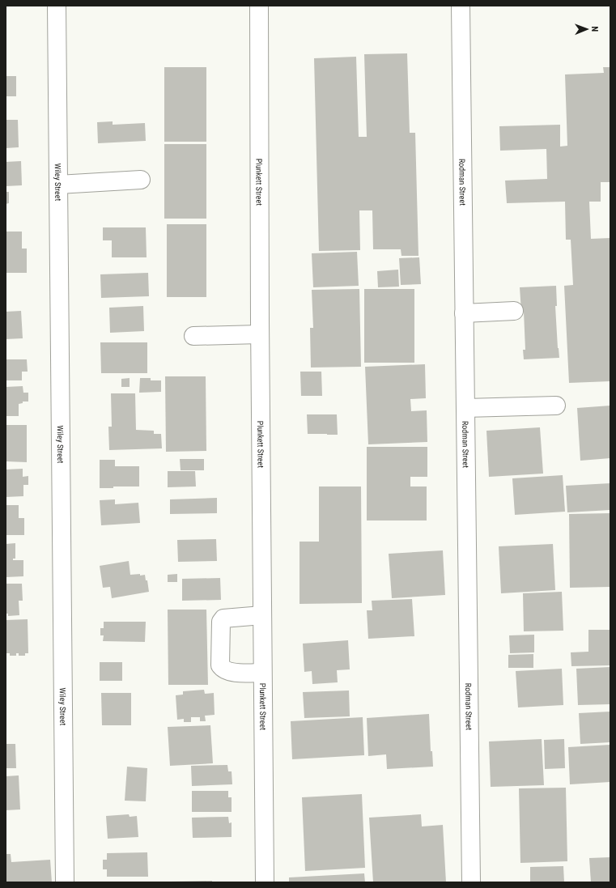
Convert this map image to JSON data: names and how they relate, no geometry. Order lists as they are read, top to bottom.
{
  "streets": {
    "street": ["Wiley Street", "Plunkett Street", "Rodman Street"]
  },
  "north": "right"
}
